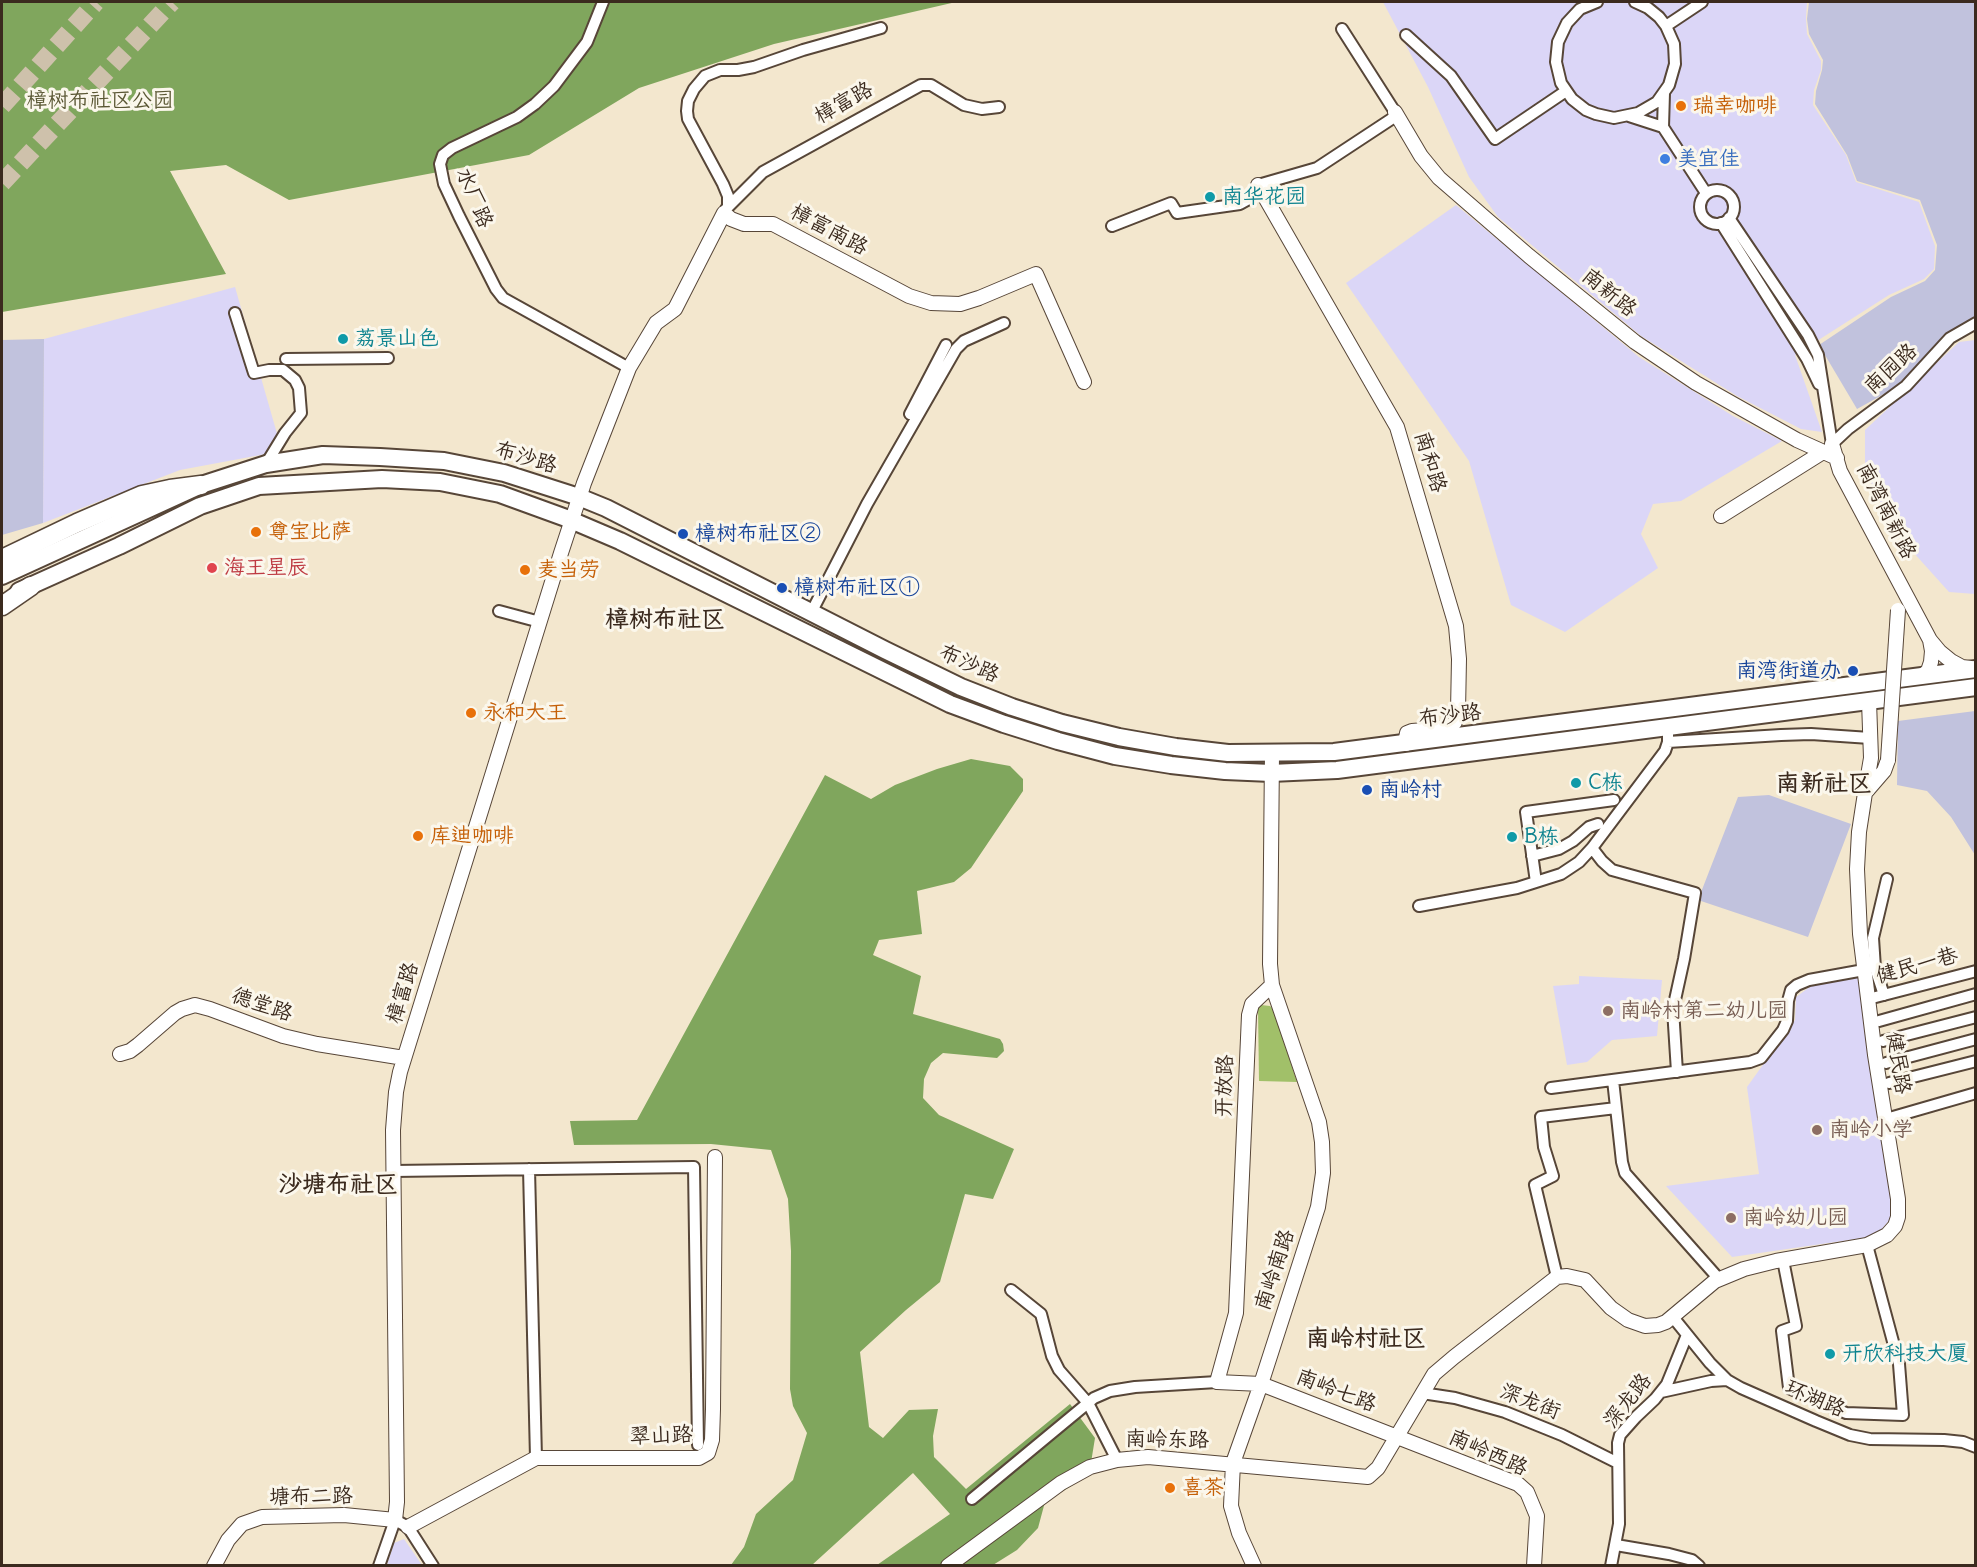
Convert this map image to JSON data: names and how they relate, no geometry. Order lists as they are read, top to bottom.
{
  "streets": {
    "main road": ["布沙路"],
    "street": [
      "樟富路",
      "水厂路",
      "樟富南路",
      "南新路",
      "南园路",
      "南和路",
      "南湾南新路",
      "健民一巷",
      "德堂路",
      "健民路",
      "开放路",
      "南岭南路",
      "南岭七路",
      "环湖路",
      "深龙路",
      "深龙街",
      "翠山路",
      "南岭东路",
      "南岭西路",
      "塘布二路"
    ]
  },
  "crossings": [
    ["樟富路", "樟富南路"],
    ["樟富路", "布沙路"],
    ["樟富路", "德堂路"],
    ["樟富路", "塘布二路"],
    ["南新路", "南园路"],
    ["南新路", "南湾南新路"],
    ["南园路", "南湾南新路"],
    ["布沙路", "南和路"],
    ["布沙路", "南湾南新路"],
    ["布沙路", "健民路"],
    ["健民一巷", "健民路"],
    ["健民路", "环湖路"],
    ["开放路", "南岭南路"],
    ["南岭南路", "南岭七路"],
    ["南岭南路", "南岭东路"],
    ["南岭七路", "南岭东路"],
    ["南岭七路", "南岭西路"],
    ["环湖路", "深龙路"],
    ["深龙路", "深龙街"],
    ["南岭东路", "南岭西路"]
  ],
  "districts": [
    "樟树布社区",
    "南新社区",
    "沙塘布社区",
    "南岭村社区"
  ],
  "parks": ["樟树布社区公园"],
  "places": [
    "瑞幸咖啡",
    "美宜佳",
    "南华花园",
    "荔景山色",
    "尊宝比萨",
    "樟树布社区②",
    "海王星辰",
    "麦当劳",
    "樟树布社区①",
    "南湾街道办",
    "永和大王",
    "C栋",
    "南岭村",
    "库迪咖啡",
    "B栋",
    "南岭村第二幼儿园",
    "南岭小学",
    "南岭幼儿园",
    "开欣科技大厦",
    "喜茶"
  ]
}
